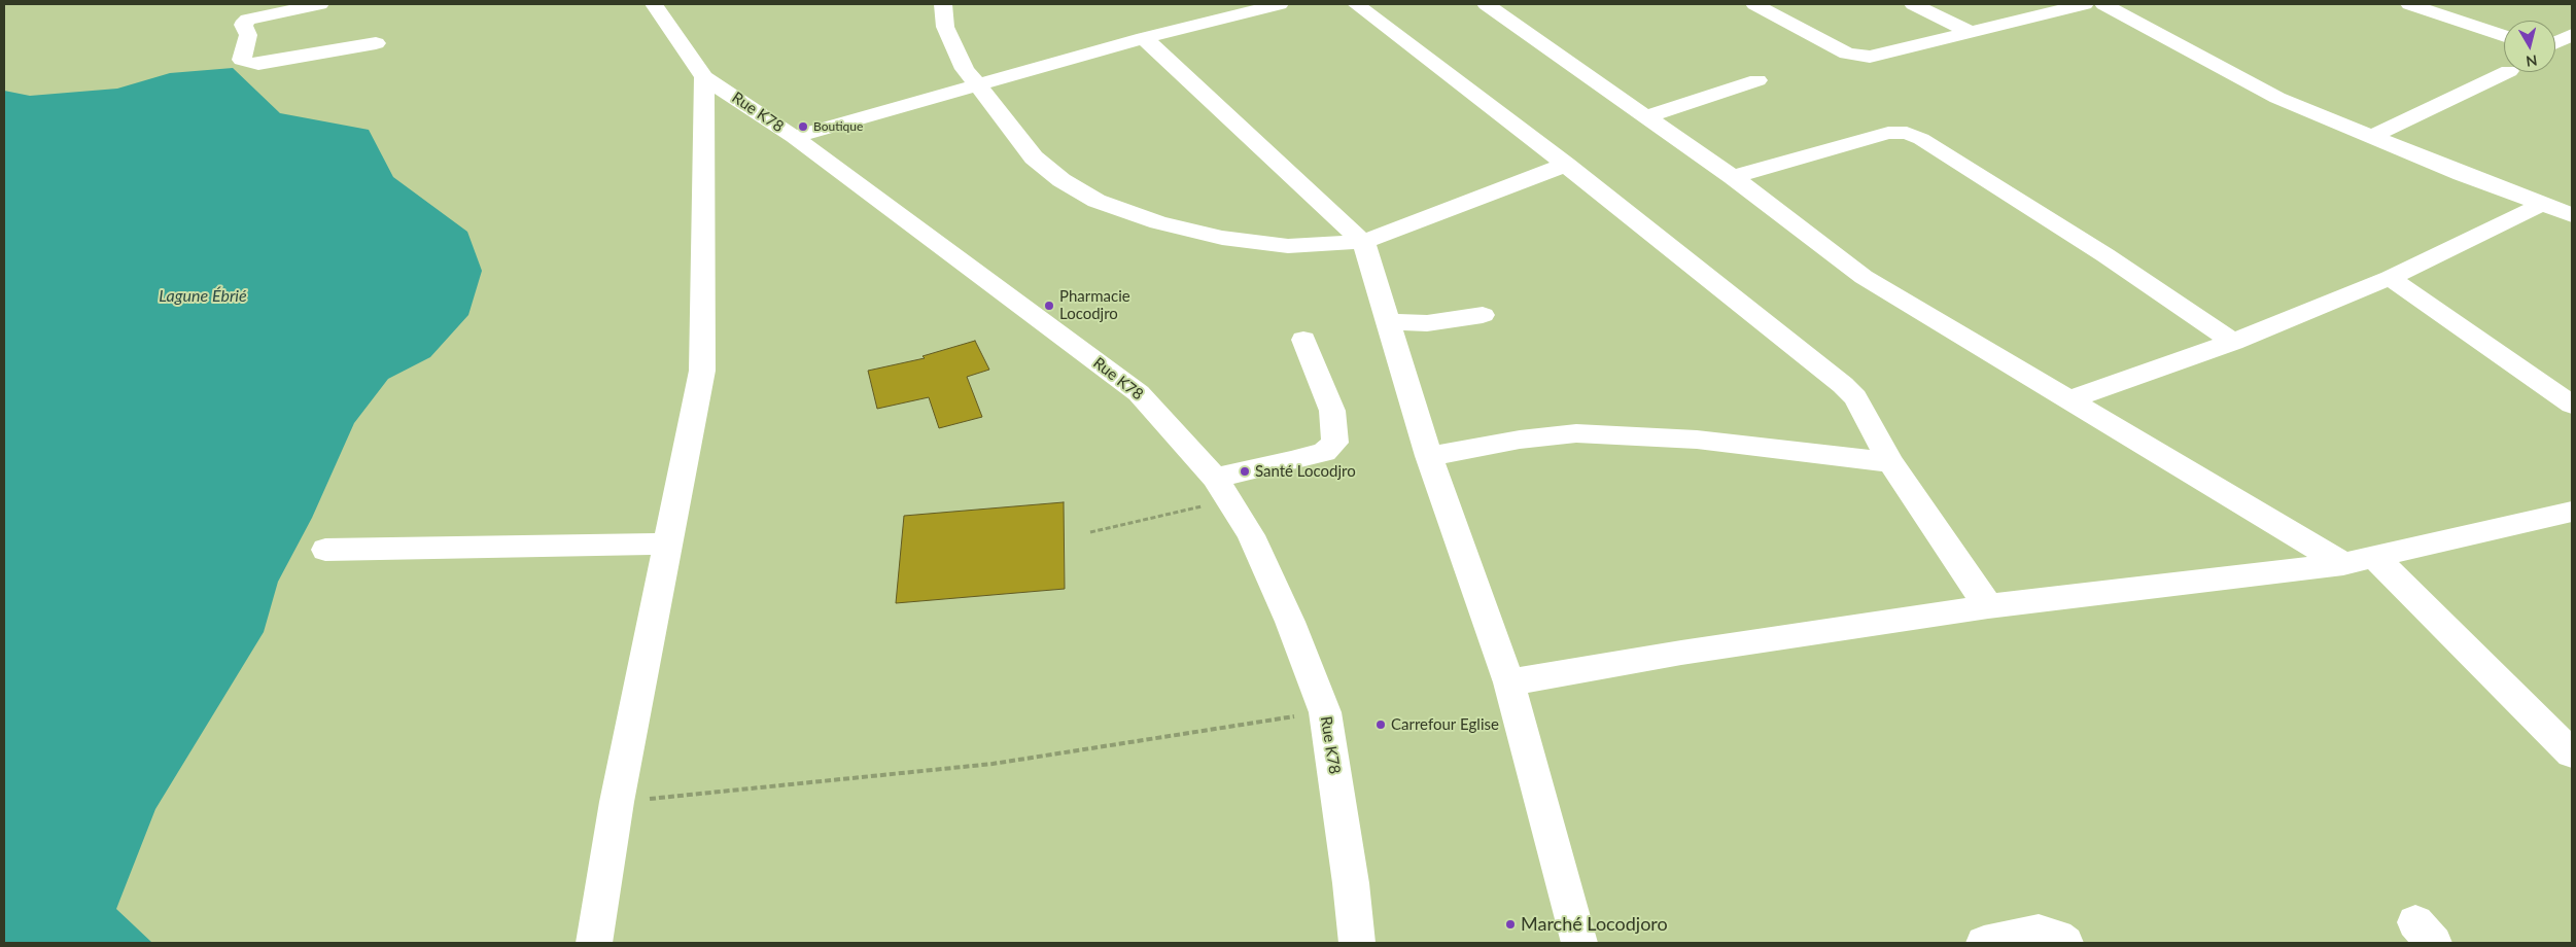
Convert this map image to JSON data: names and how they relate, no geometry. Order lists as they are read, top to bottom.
{
  "streets": {
    "street": ["Rue K78"]
  },
  "water": ["Lagune Ébrié"],
  "places": [
    "Boutique",
    "Pharmacie Locodjro",
    "Santé Locodjro",
    "Carrefour Eglise",
    "Marché Locodjoro"
  ],
  "north": "bottom"
}
